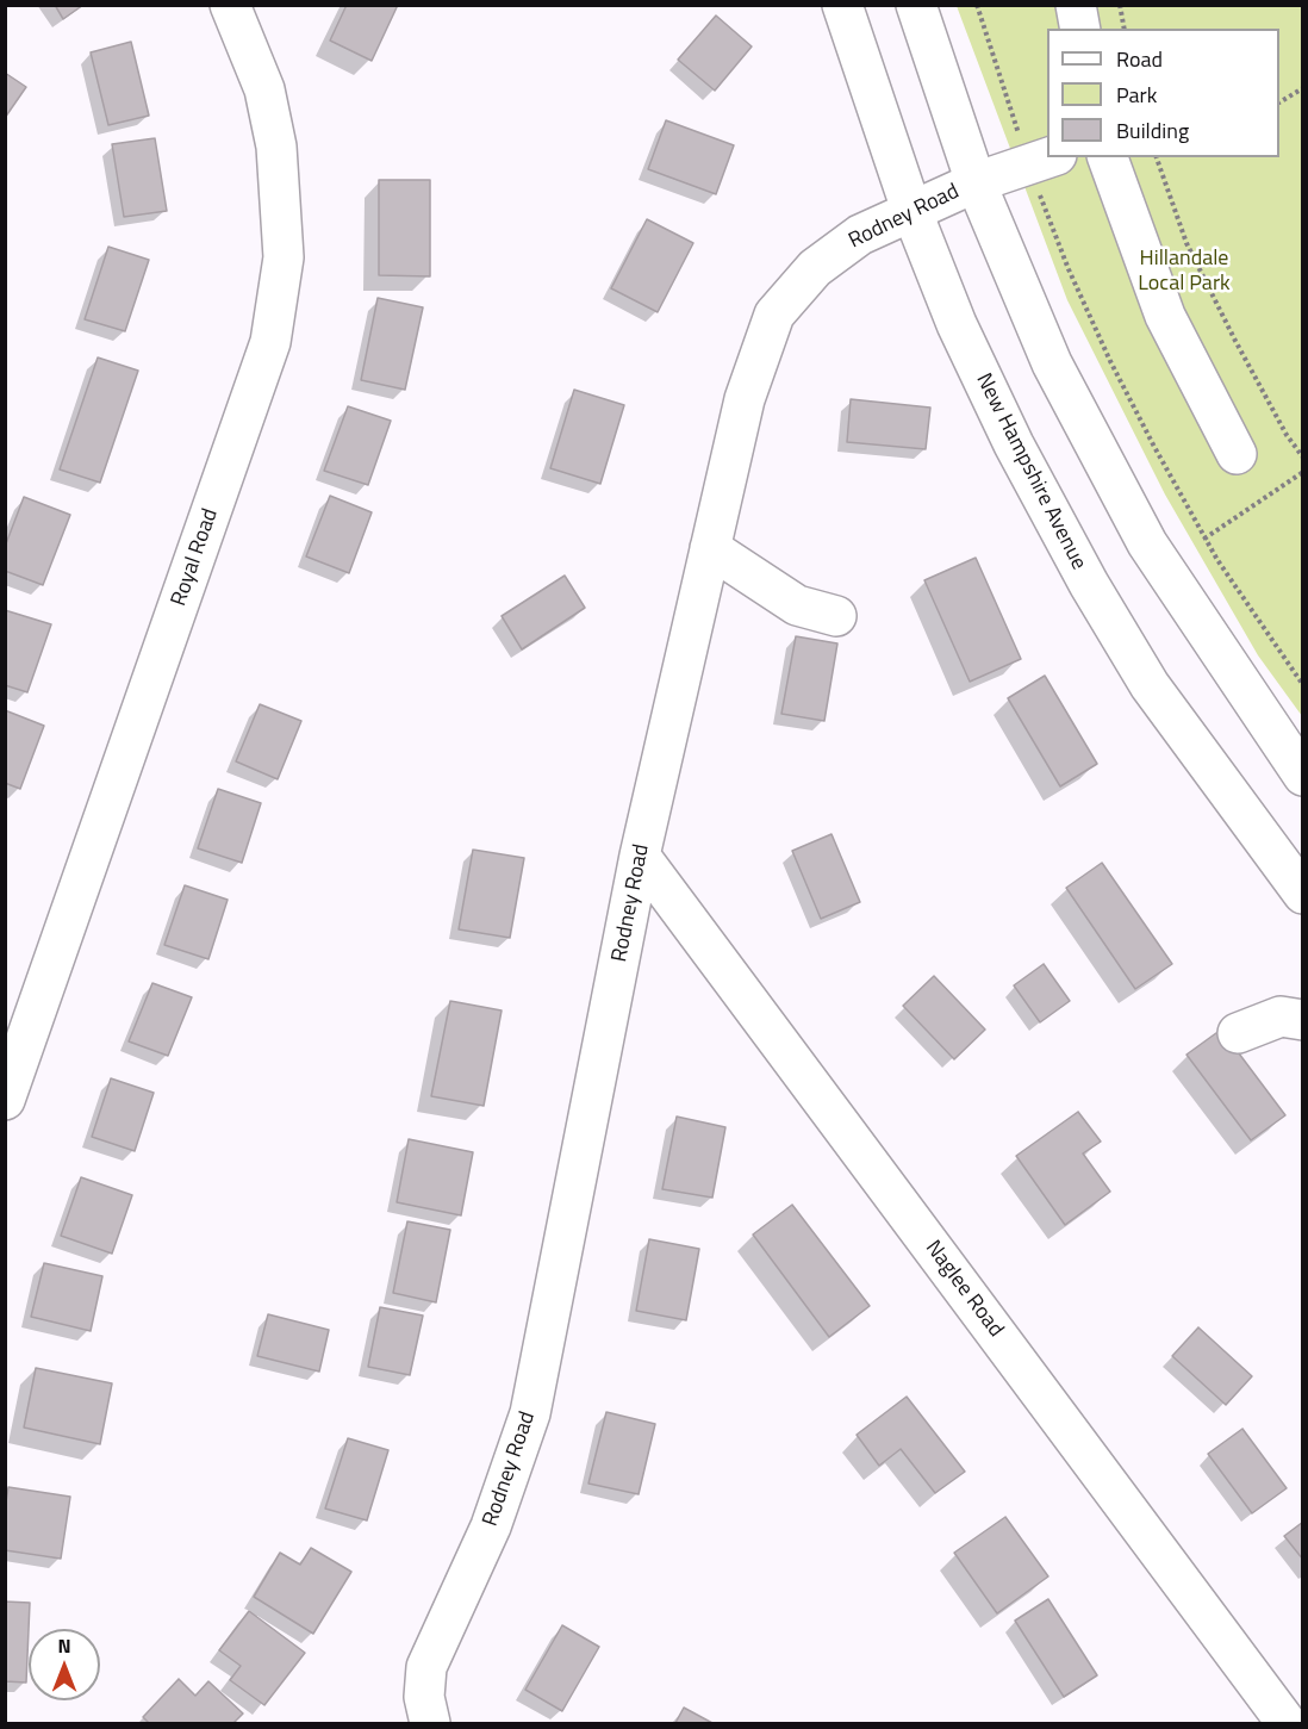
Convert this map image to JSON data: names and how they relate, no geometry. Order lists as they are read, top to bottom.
{
  "streets": {
    "street": [
      "Rodney Road",
      "New Hampshire Avenue",
      "Royal Road",
      "Naglee Road"
    ]
  },
  "crossings": [
    ["Rodney Road", "New Hampshire Avenue"],
    ["Rodney Road", "Naglee Road"]
  ],
  "parks": ["Hillandale Local Park"],
  "legend": ["Road", "Park", "Building"],
  "north": "top"
}
